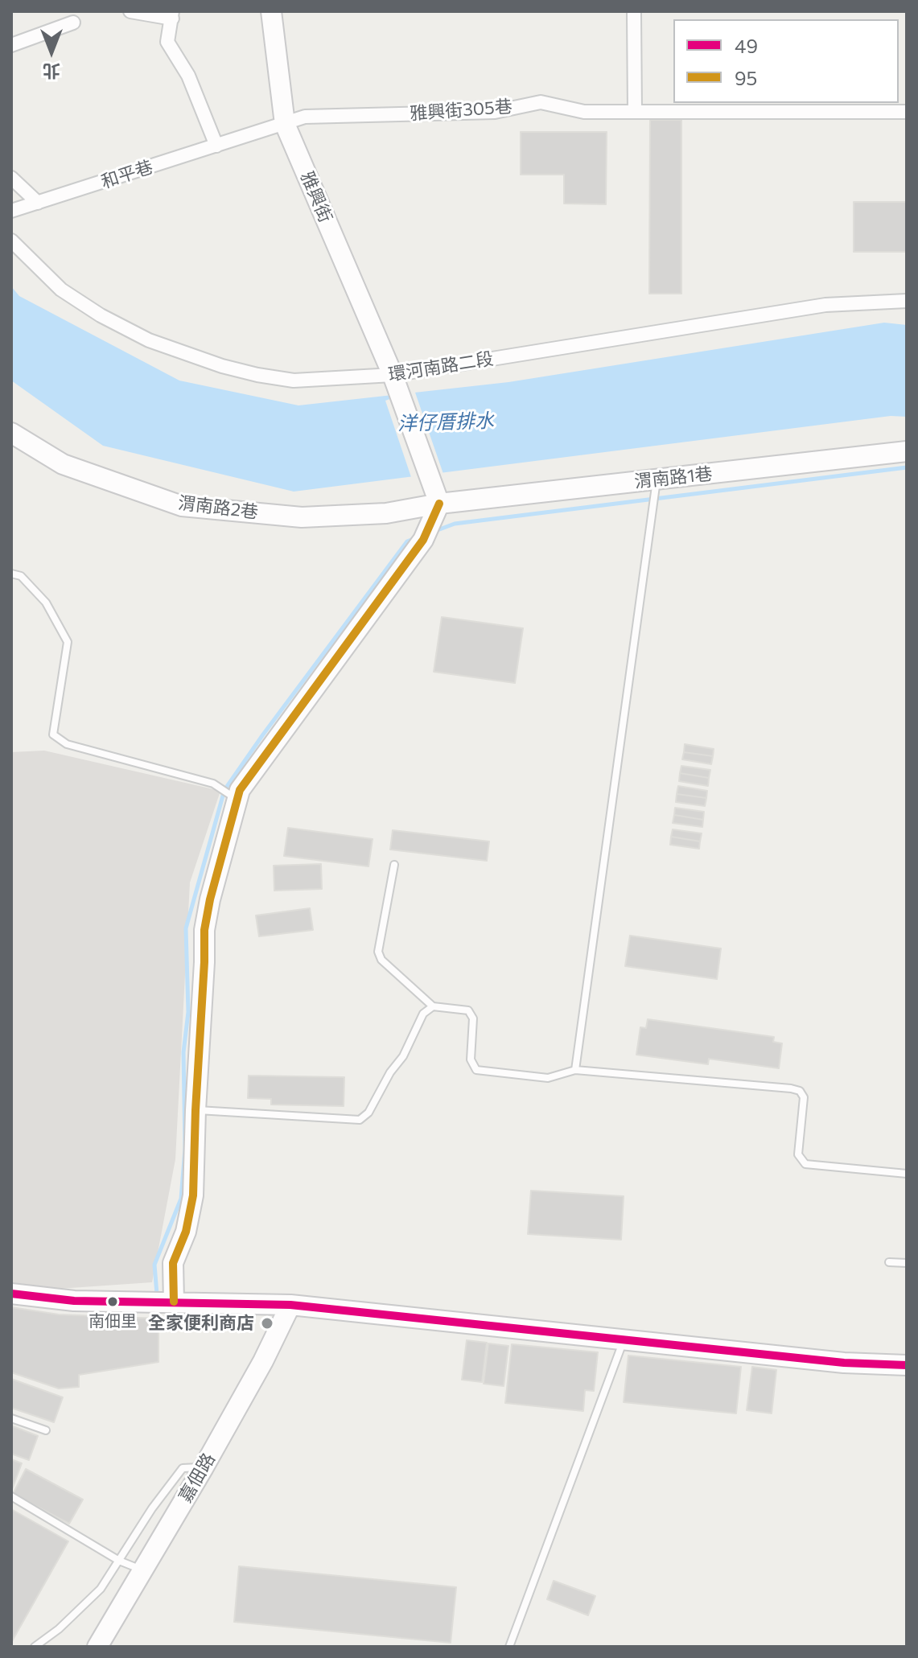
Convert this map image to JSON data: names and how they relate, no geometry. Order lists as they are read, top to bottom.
{
  "streets": {
    "street": [
      "雅興街305巷",
      "和平巷",
      "雅興街",
      "環河南路二段",
      "渭南路1巷",
      "渭南路2巷",
      "嘉佃路"
    ]
  },
  "crossings": [
    ["雅興街305巷", "和平巷"],
    ["雅興街305巷", "雅興街"],
    ["和平巷", "雅興街"],
    ["雅興街", "環河南路二段"],
    ["雅興街", "渭南路1巷"],
    ["雅興街", "渭南路2巷"],
    ["渭南路1巷", "渭南路2巷"]
  ],
  "water": ["洋仔厝排水"],
  "places": ["南佃里", "全家便利商店"],
  "lines": ["transit line 95", "transit line 49"],
  "legend": ["49", "95"],
  "north": "bottom"
}
